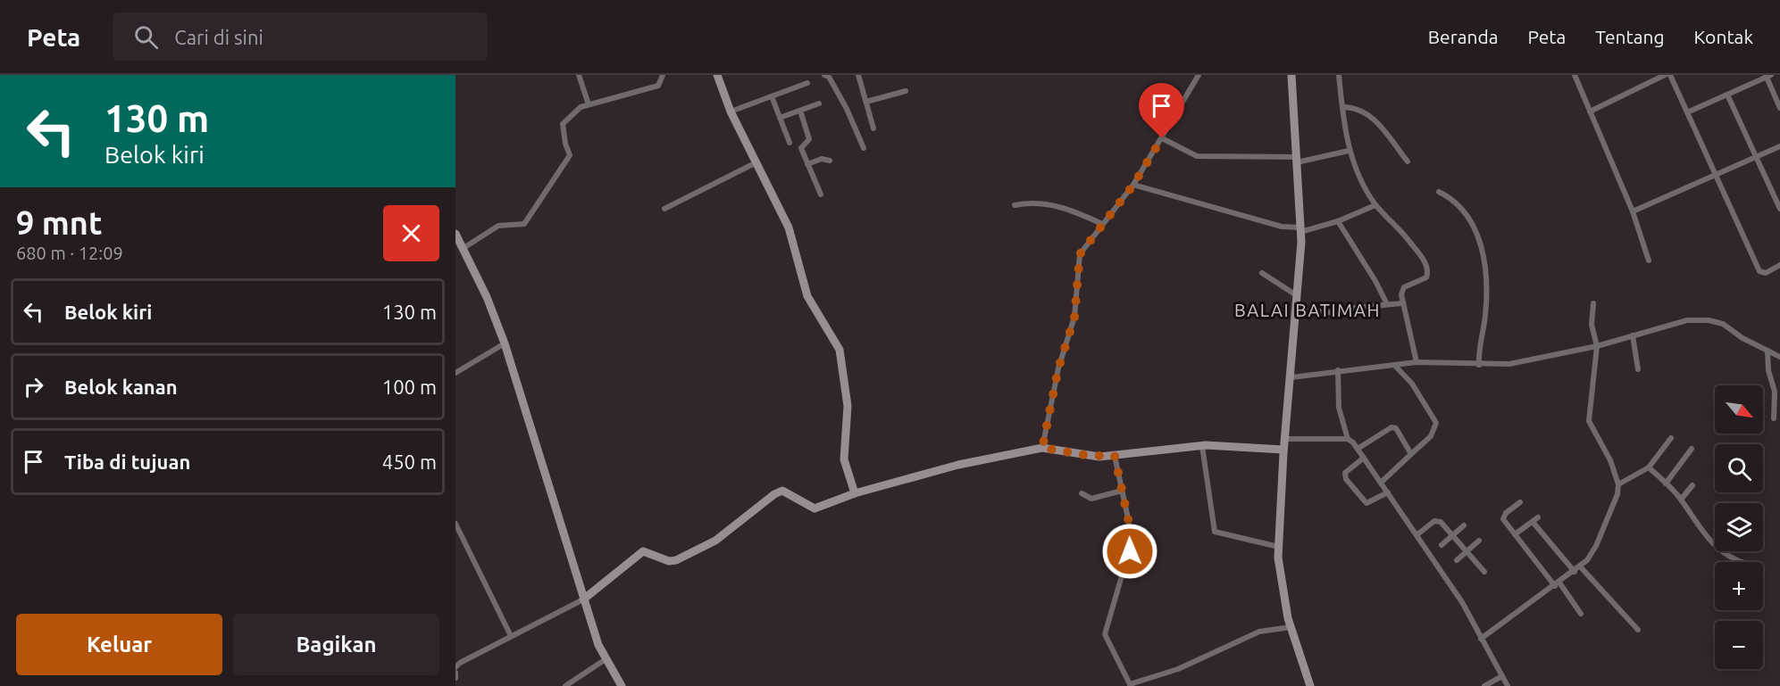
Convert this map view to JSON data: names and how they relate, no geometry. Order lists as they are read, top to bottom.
{
  "districts": ["BALAI BATIMAH"],
  "north": "bottom right",
  "page": {
    "header": "Peta",
    "search": "Cari di sini",
    "nav": [
      "Beranda",
      "Peta",
      "Tentang",
      "Kontak"
    ],
    "turn": ["130 m", "Belok kiri"],
    "heading": ["9 mnt", "680 m · 12:09"],
    "list": [
      {
        "name": "Belok kiri",
        "value": "130 m"
      },
      {
        "name": "Belok kanan",
        "value": "100 m"
      },
      {
        "name": "Tiba di tujuan",
        "value": "450 m"
      }
    ],
    "map_buttons": ["+", "−"],
    "buttons": ["Keluar", "Bagikan"]
  }
}
